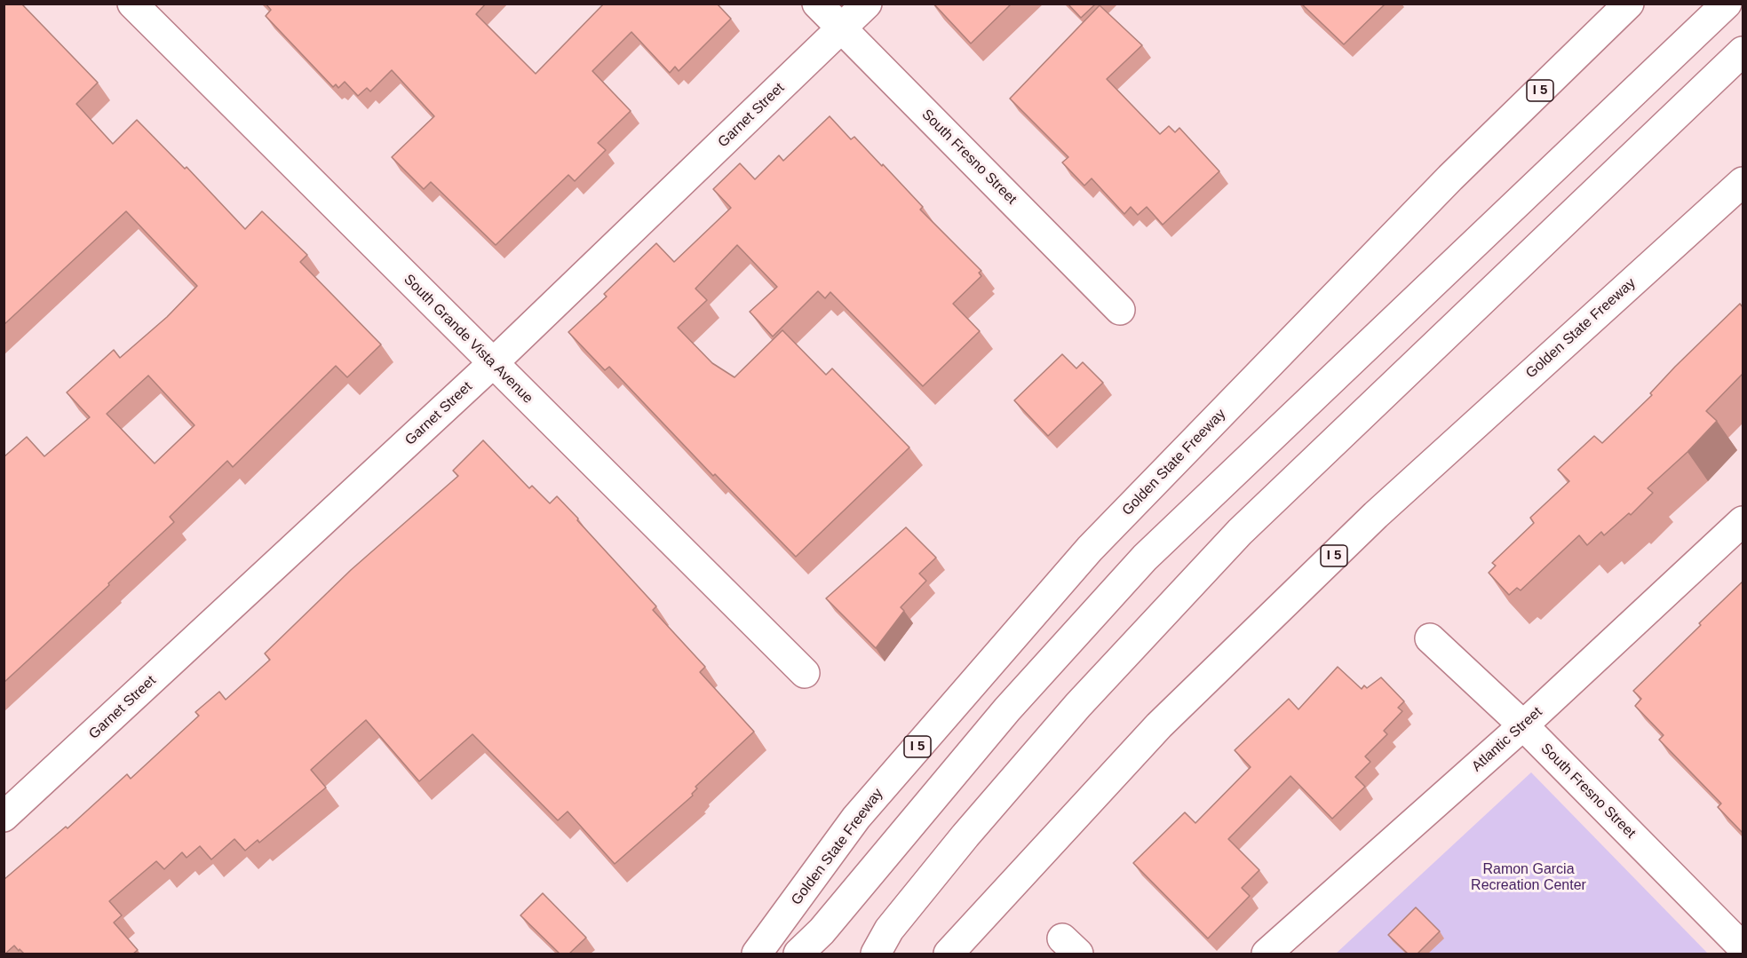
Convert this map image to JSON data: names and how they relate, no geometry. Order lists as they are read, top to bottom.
{
  "streets": {
    "main road": [
      "I 5",
      "Garnet Street",
      "South Fresno Street",
      "Golden State Freeway",
      "South Grande Vista Avenue",
      "Atlantic Street"
    ]
  },
  "crossings": [
    ["Garnet Street", "South Fresno Street"],
    ["Garnet Street", "South Grande Vista Avenue"],
    ["South Fresno Street", "Atlantic Street"]
  ],
  "parks": ["Ramon Garcia Recreation Center"]
}
